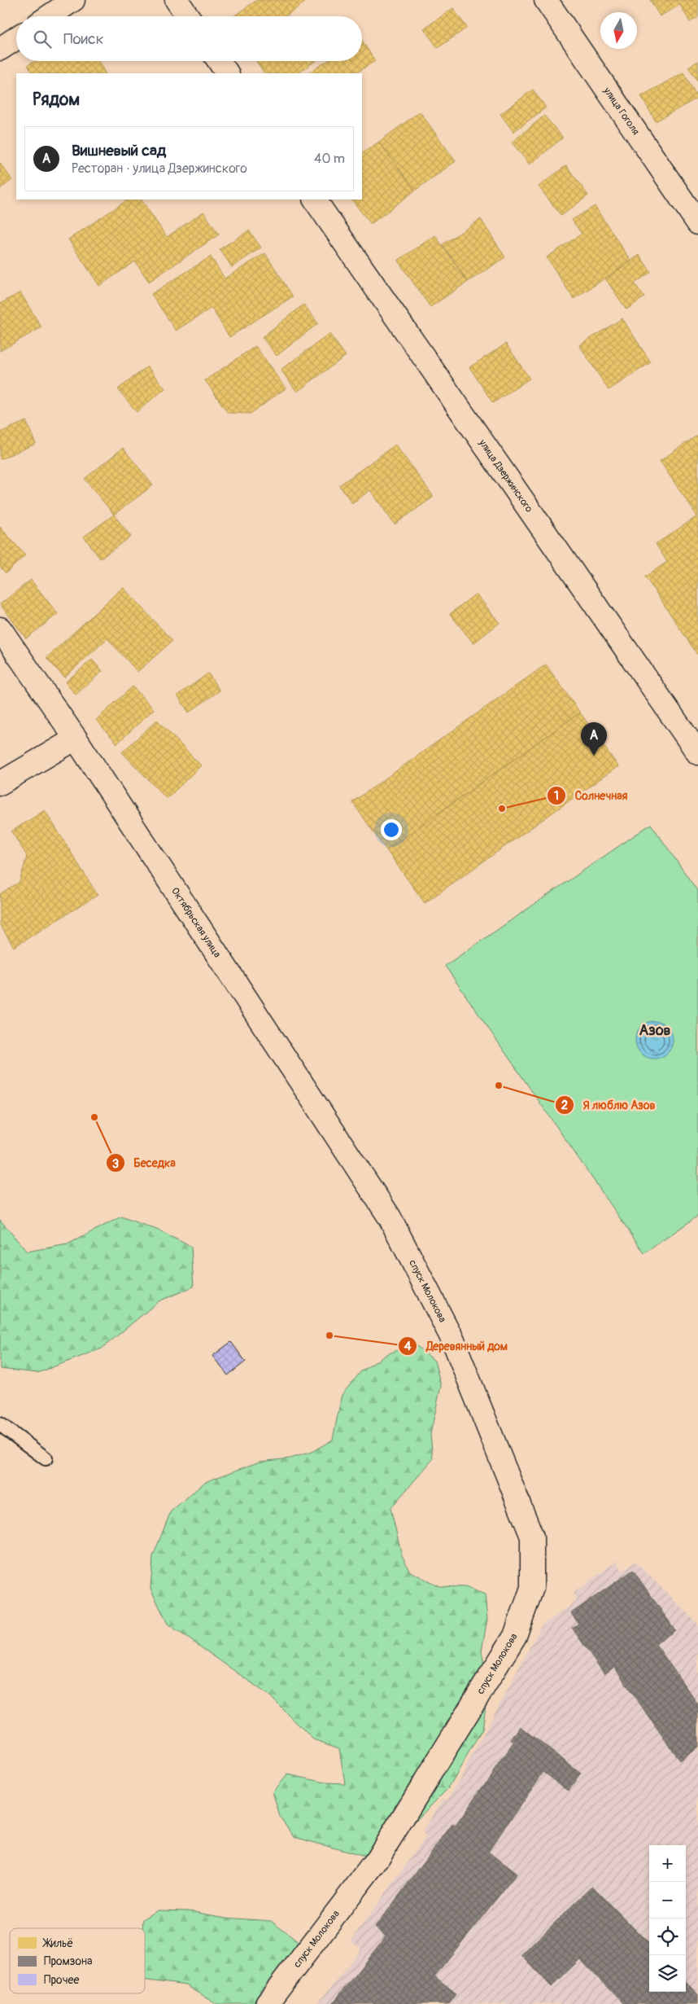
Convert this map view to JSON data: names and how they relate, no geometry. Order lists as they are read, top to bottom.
{
  "streets": {
    "street": [
      "улица Гоголя",
      "улица Дзержинского",
      "Октябрьская улица",
      "спуск Молокова"
    ]
  },
  "crossings": [
    ["Октябрьская улица", "спуск Молокова"]
  ],
  "districts": ["Азов"],
  "places": [
    "Солнечная",
    "Я люблю Азов",
    "Беседка",
    "Деревянный дом"
  ],
  "legend": ["Жильё", "Промзона", "Прочее"],
  "north": "bottom",
  "page": {
    "search": "Поиск",
    "heading": "Рядом",
    "list": [
      {
        "mark": "A",
        "name": "Вишневый сад",
        "note": "Ресторан · улица Дзержинского",
        "value": "40 m"
      }
    ],
    "pins": "A",
    "map_buttons": ["+", "−"]
  }
}
